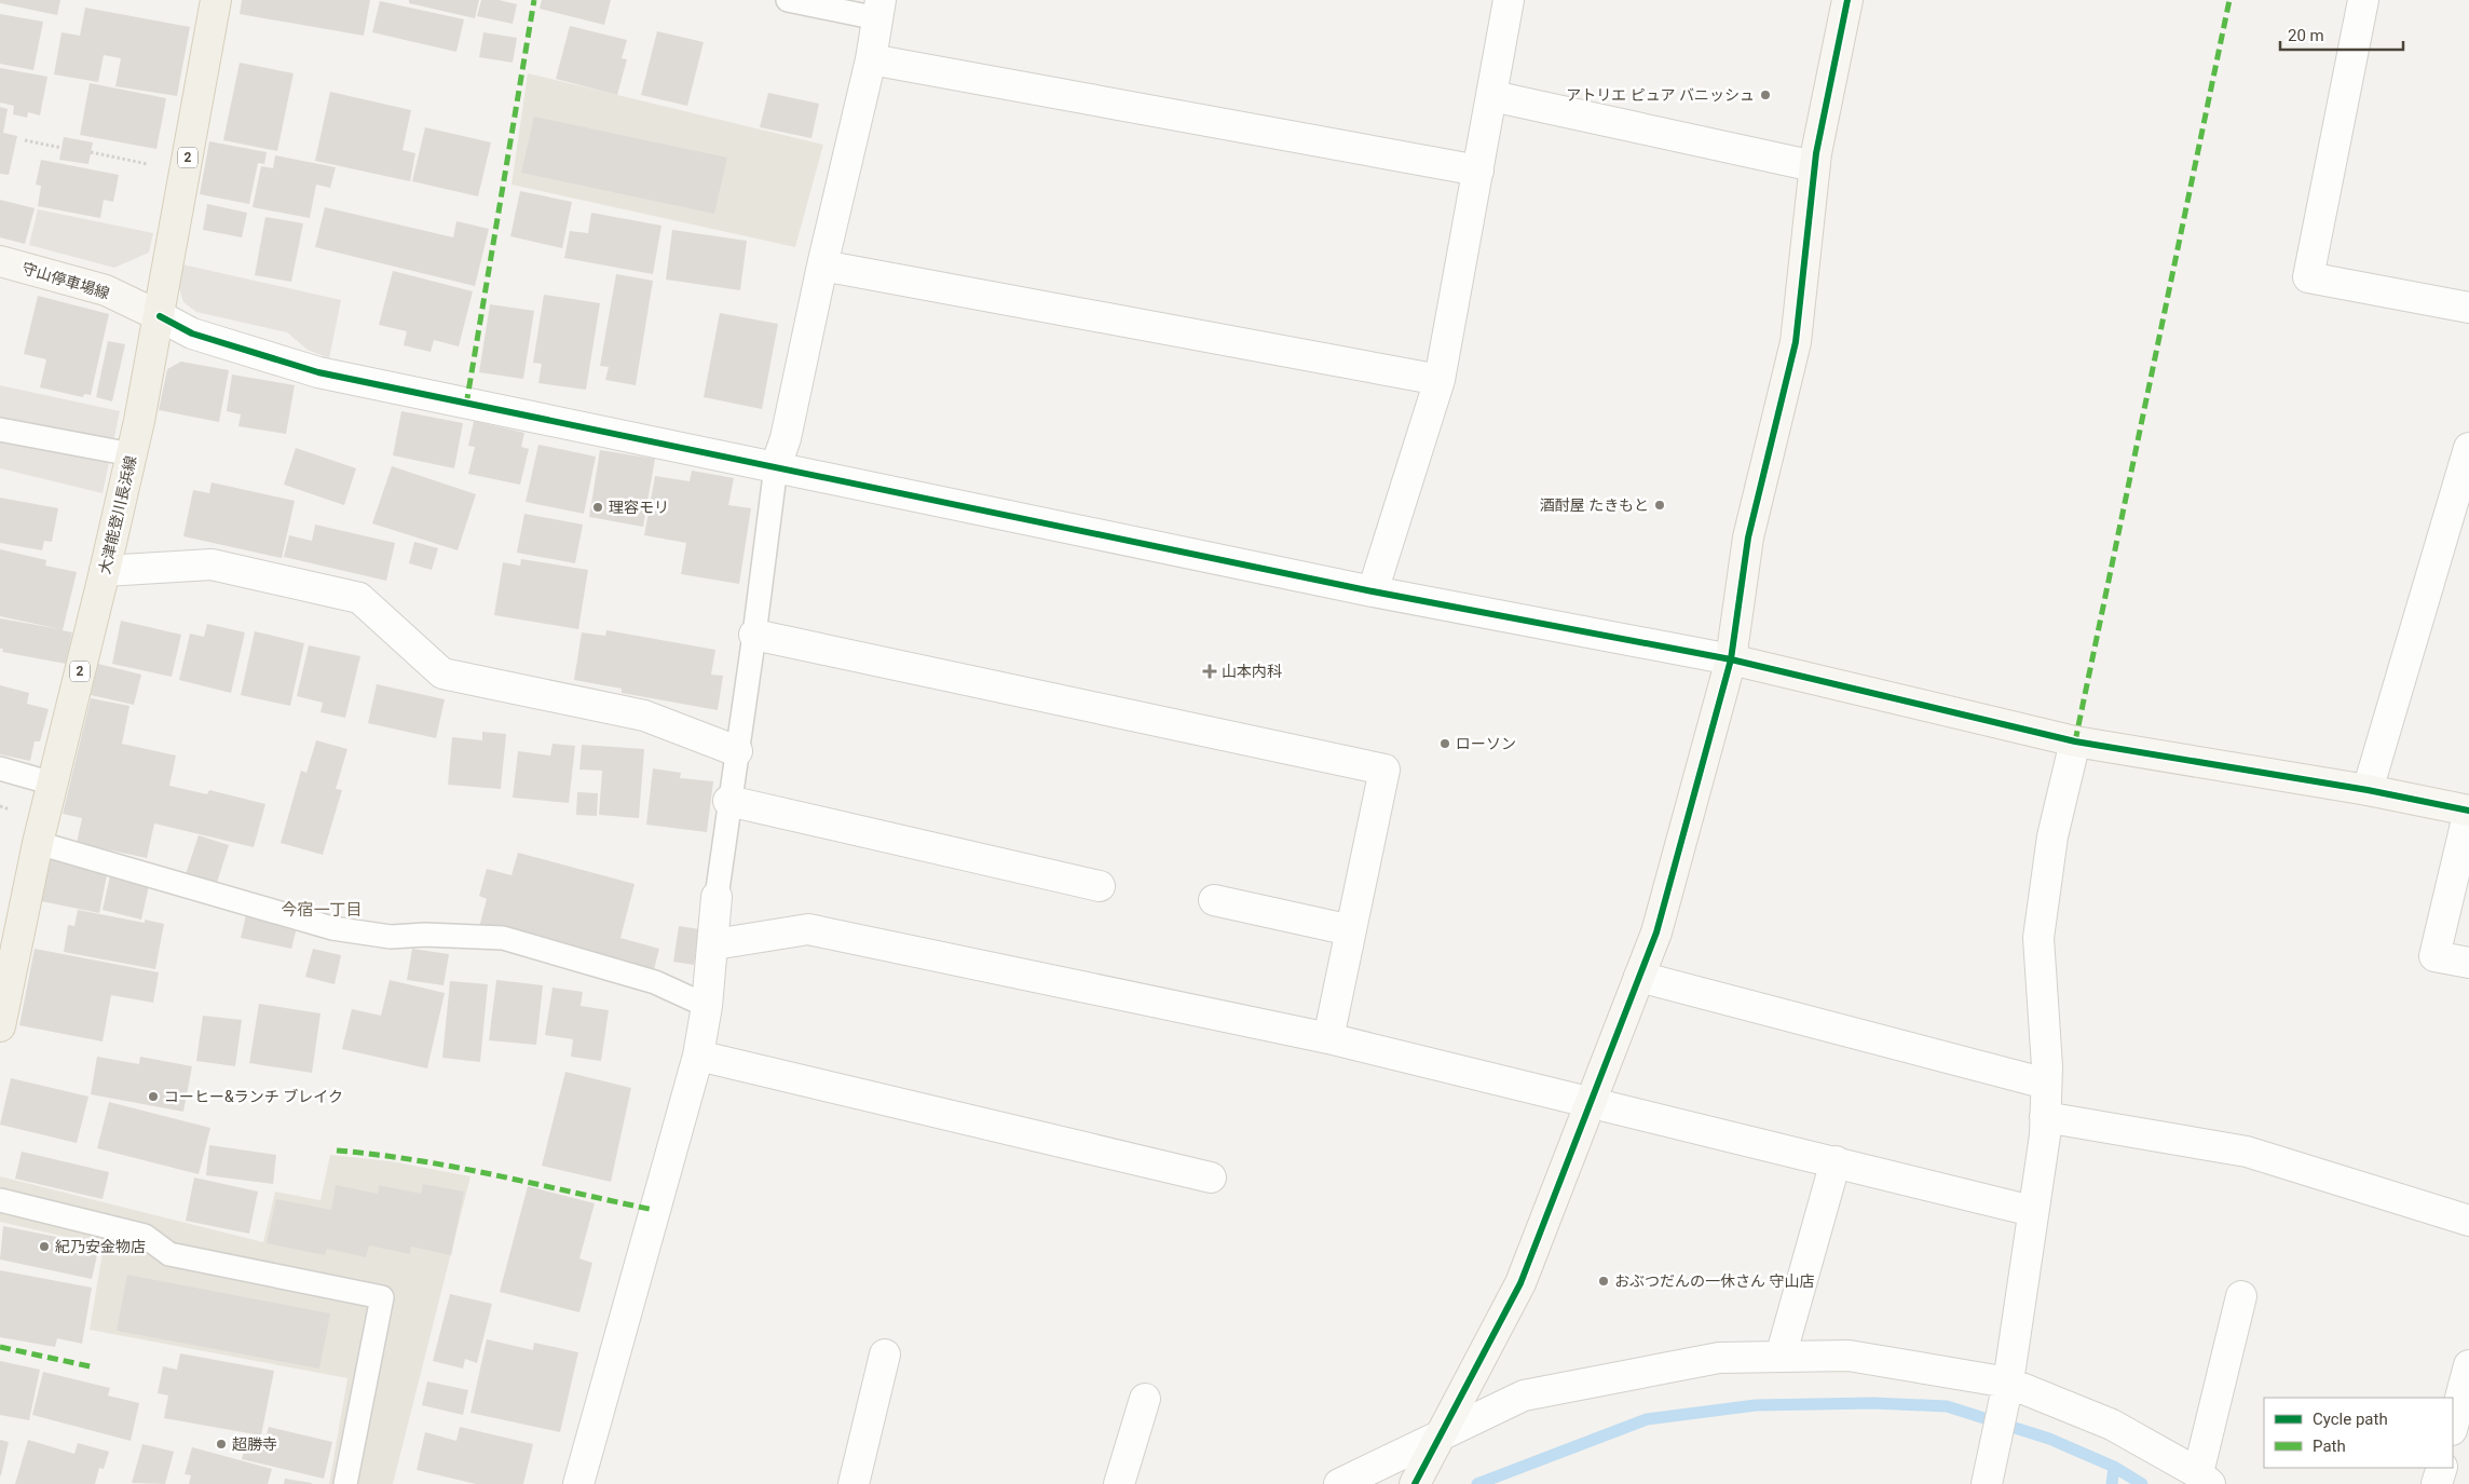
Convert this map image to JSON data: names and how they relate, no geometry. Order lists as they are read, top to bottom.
{
  "streets": {
    "main road": ["2", "大津能登川長浜線"],
    "street": ["守山停車場線"]
  },
  "crossings": [
    ["守山停車場線", "大津能登川長浜線"]
  ],
  "districts": ["今宿一丁目"],
  "places": {
    "other": [
      "アトリエ ピュア バニッシュ",
      "酒酎屋 たきもと",
      "理容モリ",
      "ローソン",
      "コーヒー&ランチ ブレイク",
      "紀乃安金物店",
      "おぶつだんの一休さん 守山店",
      "超勝寺"
    ],
    "health": ["山本内科"]
  },
  "legend": ["Cycle path", "Path"],
  "scale_bar": "20 m"
}
